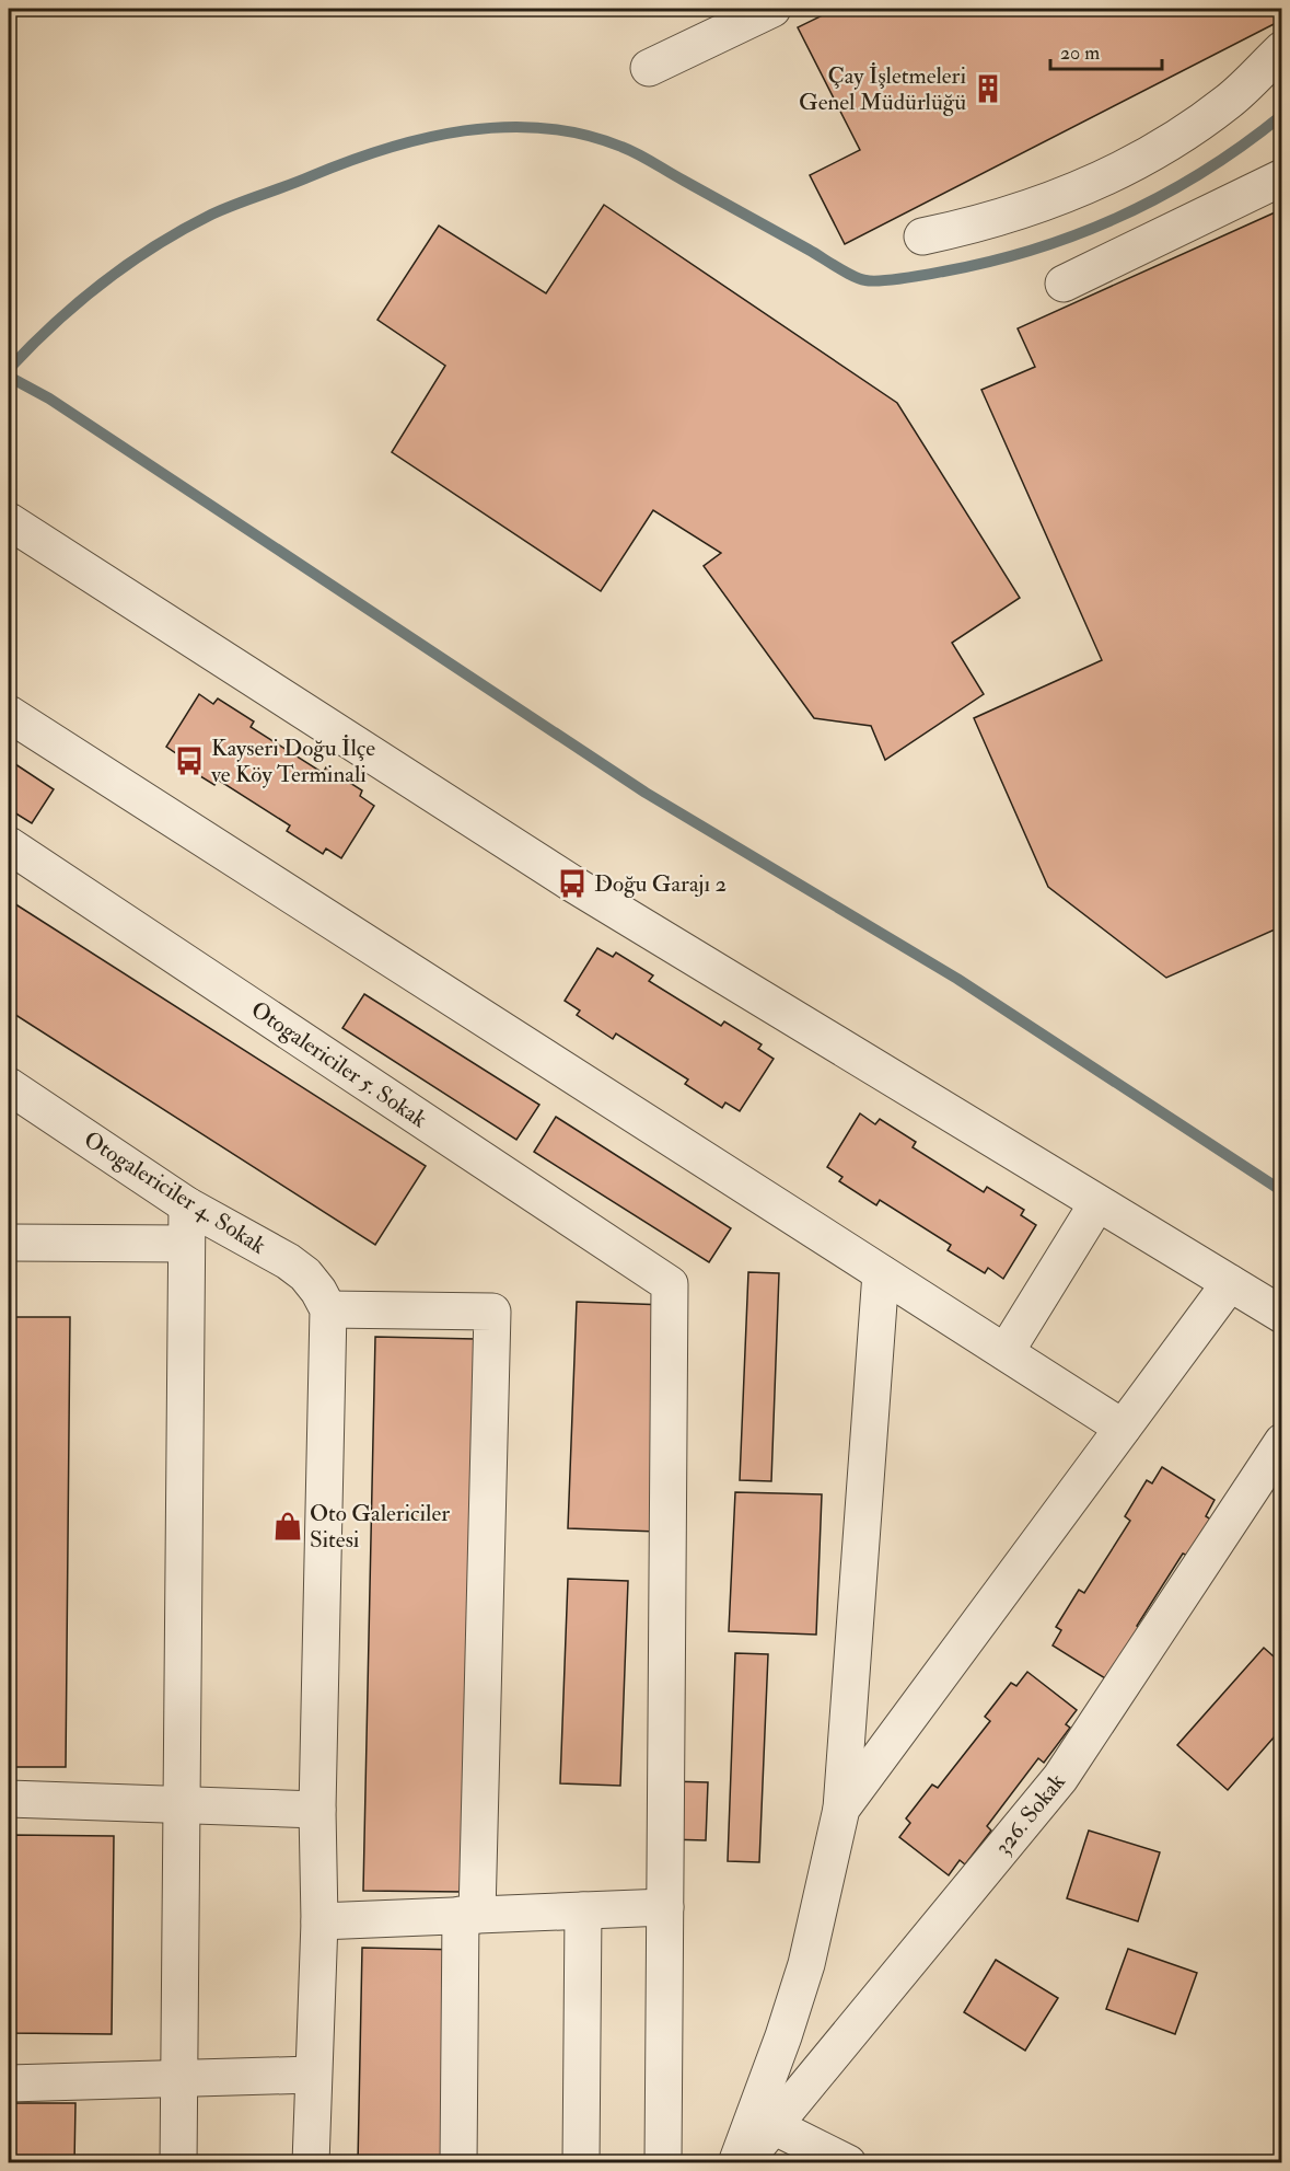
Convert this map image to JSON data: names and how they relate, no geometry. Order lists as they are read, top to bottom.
{
  "streets": {
    "street": ["Otogalericiler 5. Sokak", "Otogalericiler 4. Sokak", "326. Sokak"]
  },
  "places": {
    "building": ["Çay İşletmeleri Genel Müdürlüğü"],
    "bus stop": ["Kayseri Doğu İlçe ve Köy Terminali", "Doğu Garajı 2"],
    "shop": ["Oto Galericiler Sitesi"]
  },
  "scale_bar": "20 m"
}
